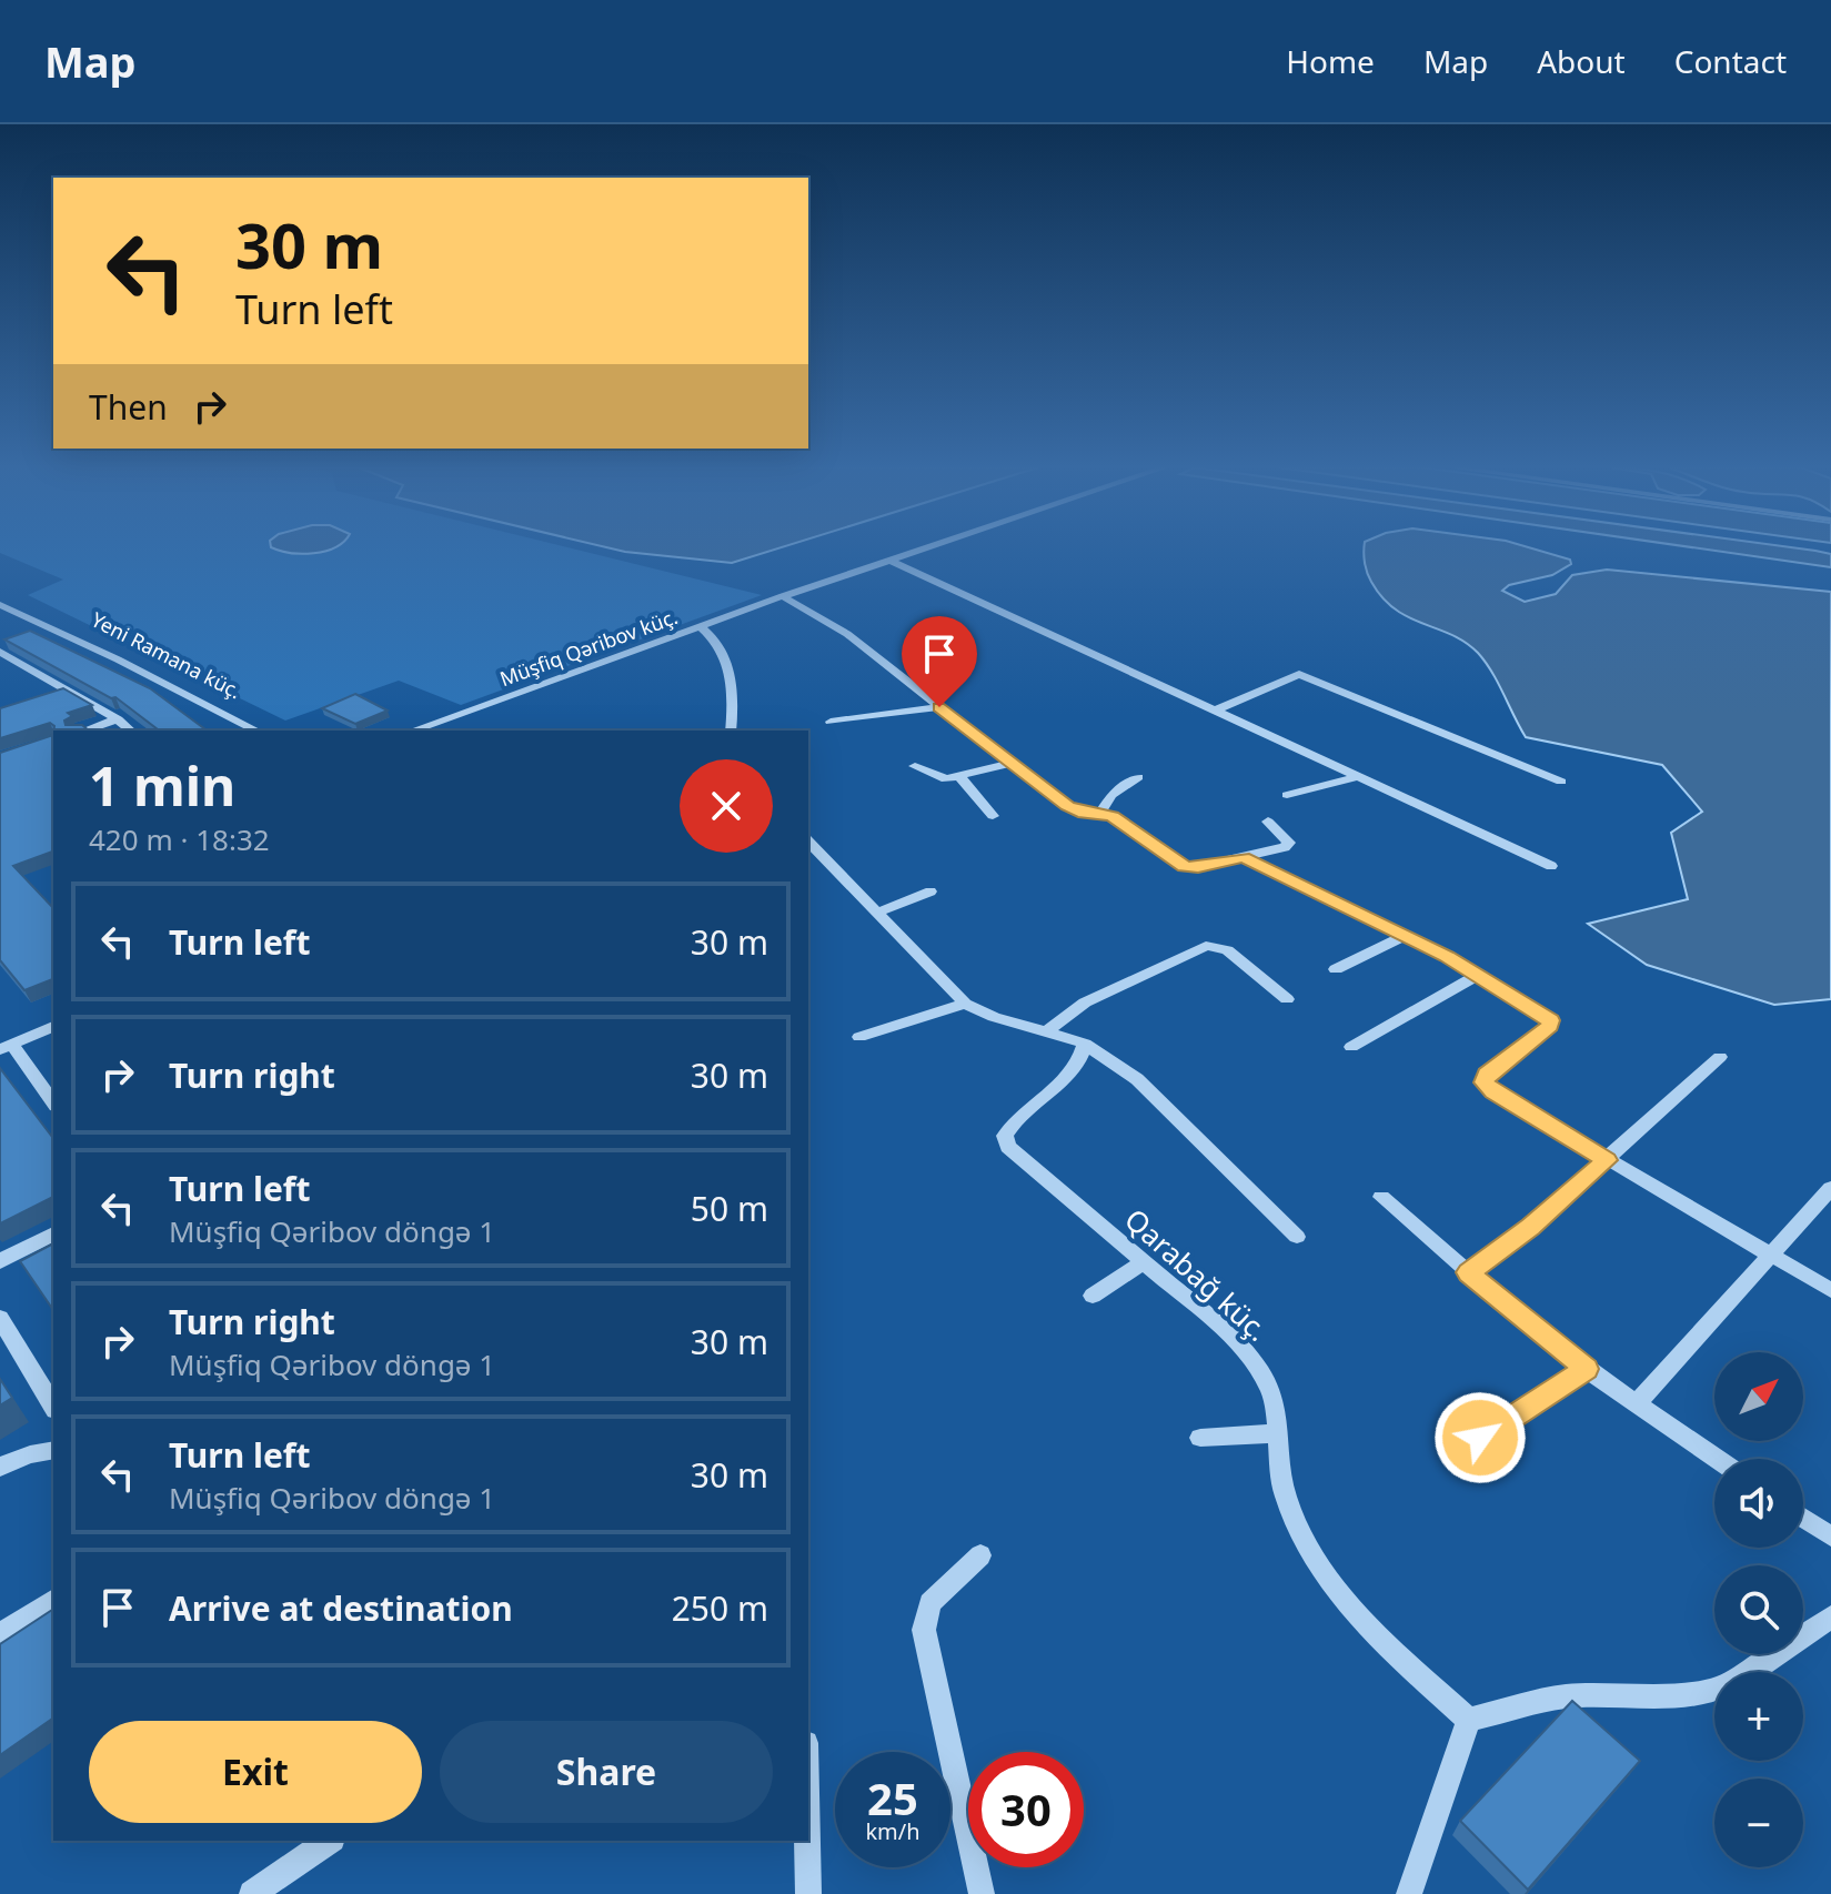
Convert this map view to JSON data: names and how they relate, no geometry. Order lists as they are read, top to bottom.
{
  "streets": {
    "street": ["Müşfiq Qəribov küç.", "Yeni Ramana küç.", "Qarabağ küç."]
  },
  "north": "top right",
  "page": {
    "header": "Map",
    "nav": [
      "Home",
      "Map",
      "About",
      "Contact"
    ],
    "turn": ["30 m", "Turn left"],
    "then": "Then",
    "heading": ["1 min", "420 m · 18:32"],
    "list": [
      {
        "name": "Turn left",
        "value": "30 m"
      },
      {
        "name": "Turn right",
        "value": "30 m"
      },
      {
        "name": "Turn left",
        "note": "Müşfiq Qəribov döngə 1",
        "value": "50 m"
      },
      {
        "name": "Turn right",
        "note": "Müşfiq Qəribov döngə 1",
        "value": "30 m"
      },
      {
        "name": "Turn left",
        "note": "Müşfiq Qəribov döngə 1",
        "value": "30 m"
      },
      {
        "name": "Arrive at destination",
        "value": "250 m"
      }
    ],
    "map_buttons": ["+", "−"],
    "buttons": ["Exit", "Share"],
    "speed": "25 km/h",
    "limit": "30"
  }
}
